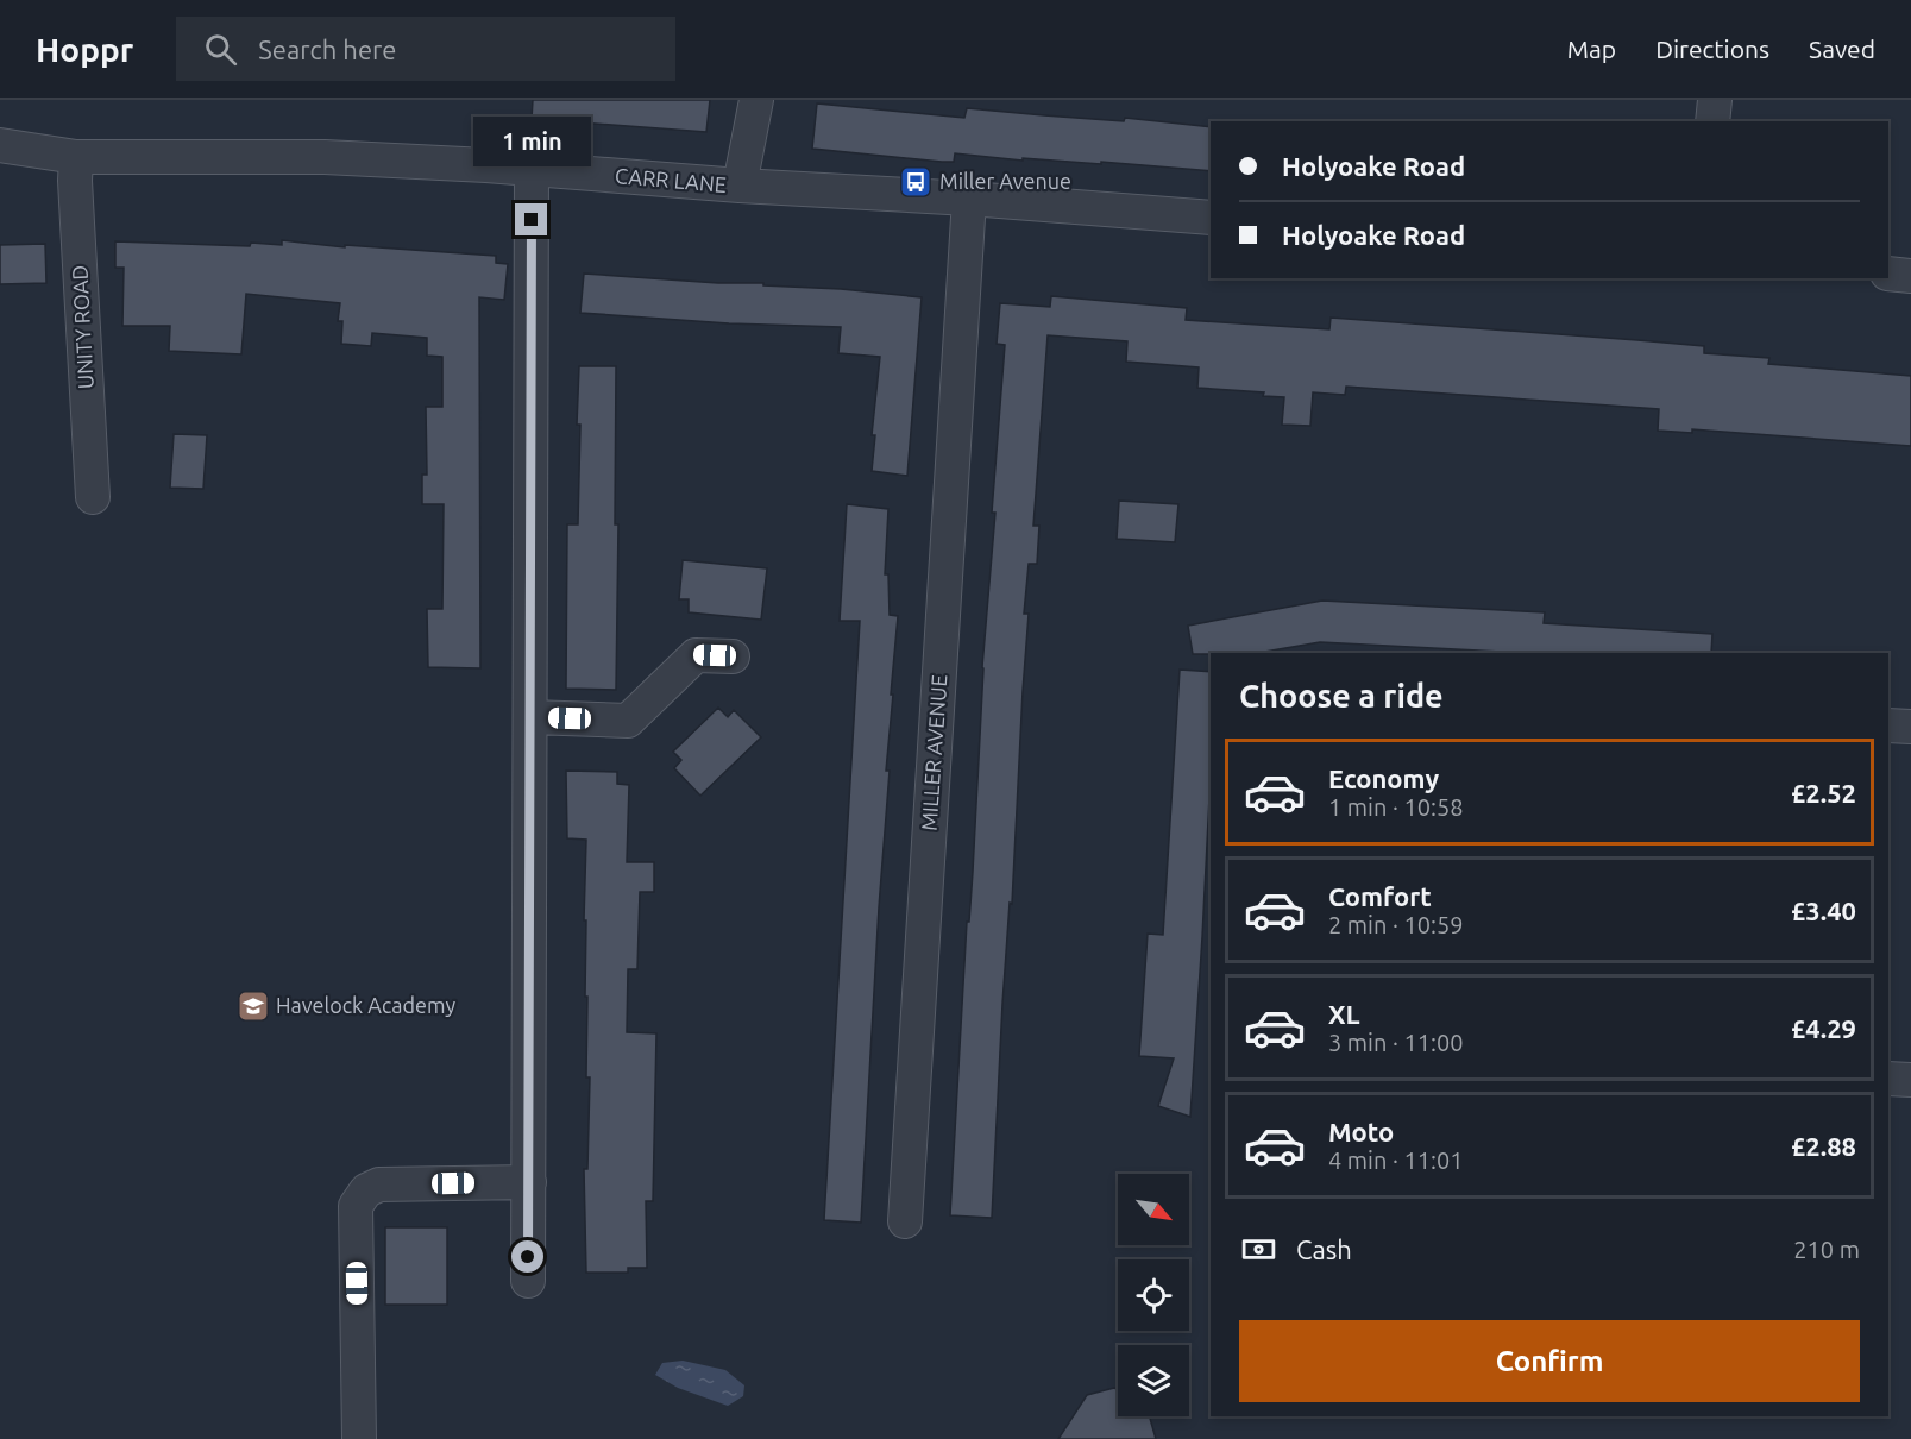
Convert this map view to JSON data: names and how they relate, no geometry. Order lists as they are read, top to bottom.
{
  "streets": {
    "street": ["CARR LANE", "UNITY ROAD", "MILLER AVENUE"]
  },
  "crossings": [
    ["CARR LANE", "UNITY ROAD"],
    ["CARR LANE", "MILLER AVENUE"]
  ],
  "places": {
    "bus stop": ["Miller Avenue"],
    "school or university": ["Havelock Academy"]
  },
  "north": "bottom right",
  "page": {
    "header": "Hoppr",
    "search": "Search here",
    "nav": ["Map", "Directions", "Saved"],
    "bubble": "1 min",
    "banner": ["Holyoake Road", "Holyoake Road"],
    "heading": "Choose a ride",
    "list": [
      {
        "name": "Economy",
        "note": "1 min · 10:58",
        "value": "£2.52"
      },
      {
        "name": "Comfort",
        "note": "2 min · 10:59",
        "value": "£3.40"
      },
      {
        "name": "XL",
        "note": "3 min · 11:00",
        "value": "£4.29"
      },
      {
        "name": "Moto",
        "note": "4 min · 11:01",
        "value": "£2.88"
      }
    ],
    "pay": ["Cash", "210 m"],
    "buttons": "Confirm"
  }
}
